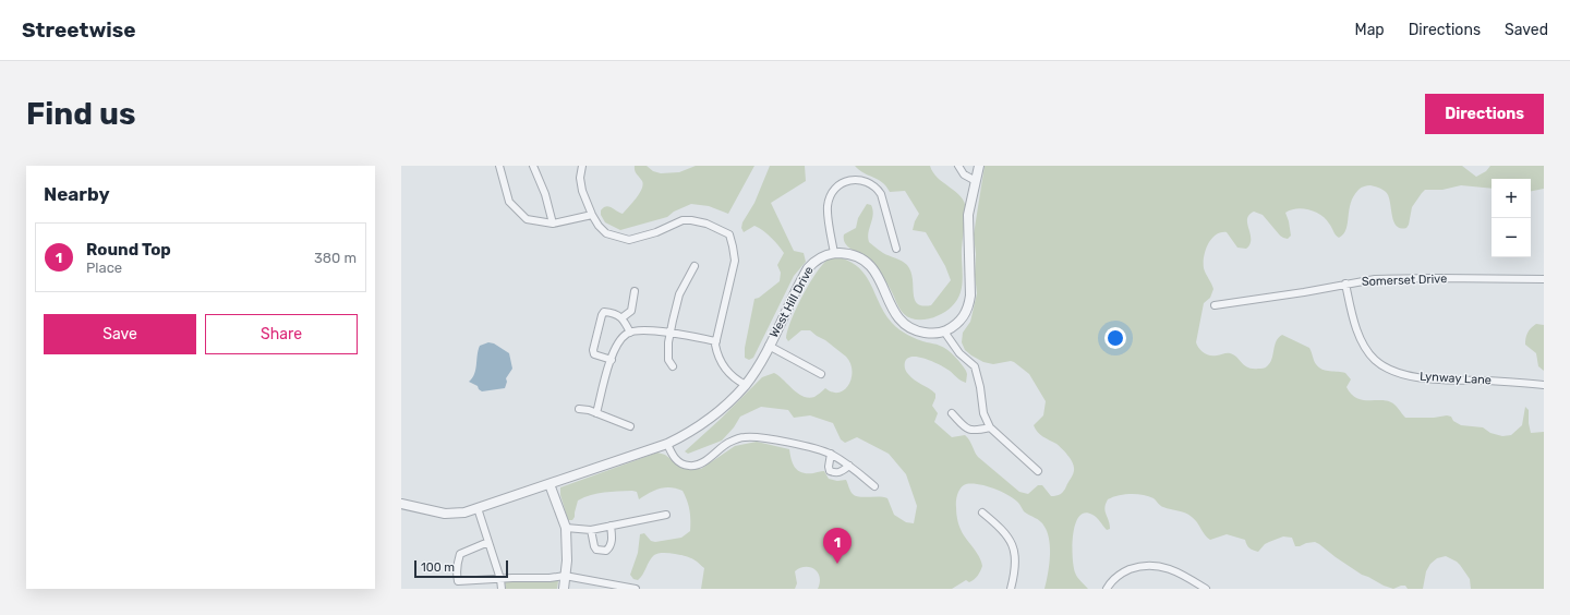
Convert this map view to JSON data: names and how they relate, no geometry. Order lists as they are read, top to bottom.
{
  "streets": {
    "street": ["Somerset Drive", "West Hill Drive", "Lynway Lane"]
  },
  "crossings": [
    ["Somerset Drive", "Lynway Lane"]
  ],
  "scale_bar": "100 m",
  "page": {
    "header": "Streetwise",
    "nav": ["Map", "Directions", "Saved"],
    "buttons": [
      "Directions",
      ["Save", "Share"]
    ],
    "title": "Find us",
    "heading": "Nearby",
    "map_buttons": ["+", "−"],
    "list": [
      {
        "mark": "1",
        "name": "Round Top",
        "note": "Place",
        "value": "380 m"
      }
    ],
    "pins": "1",
    "scale": "100 m"
  }
}
